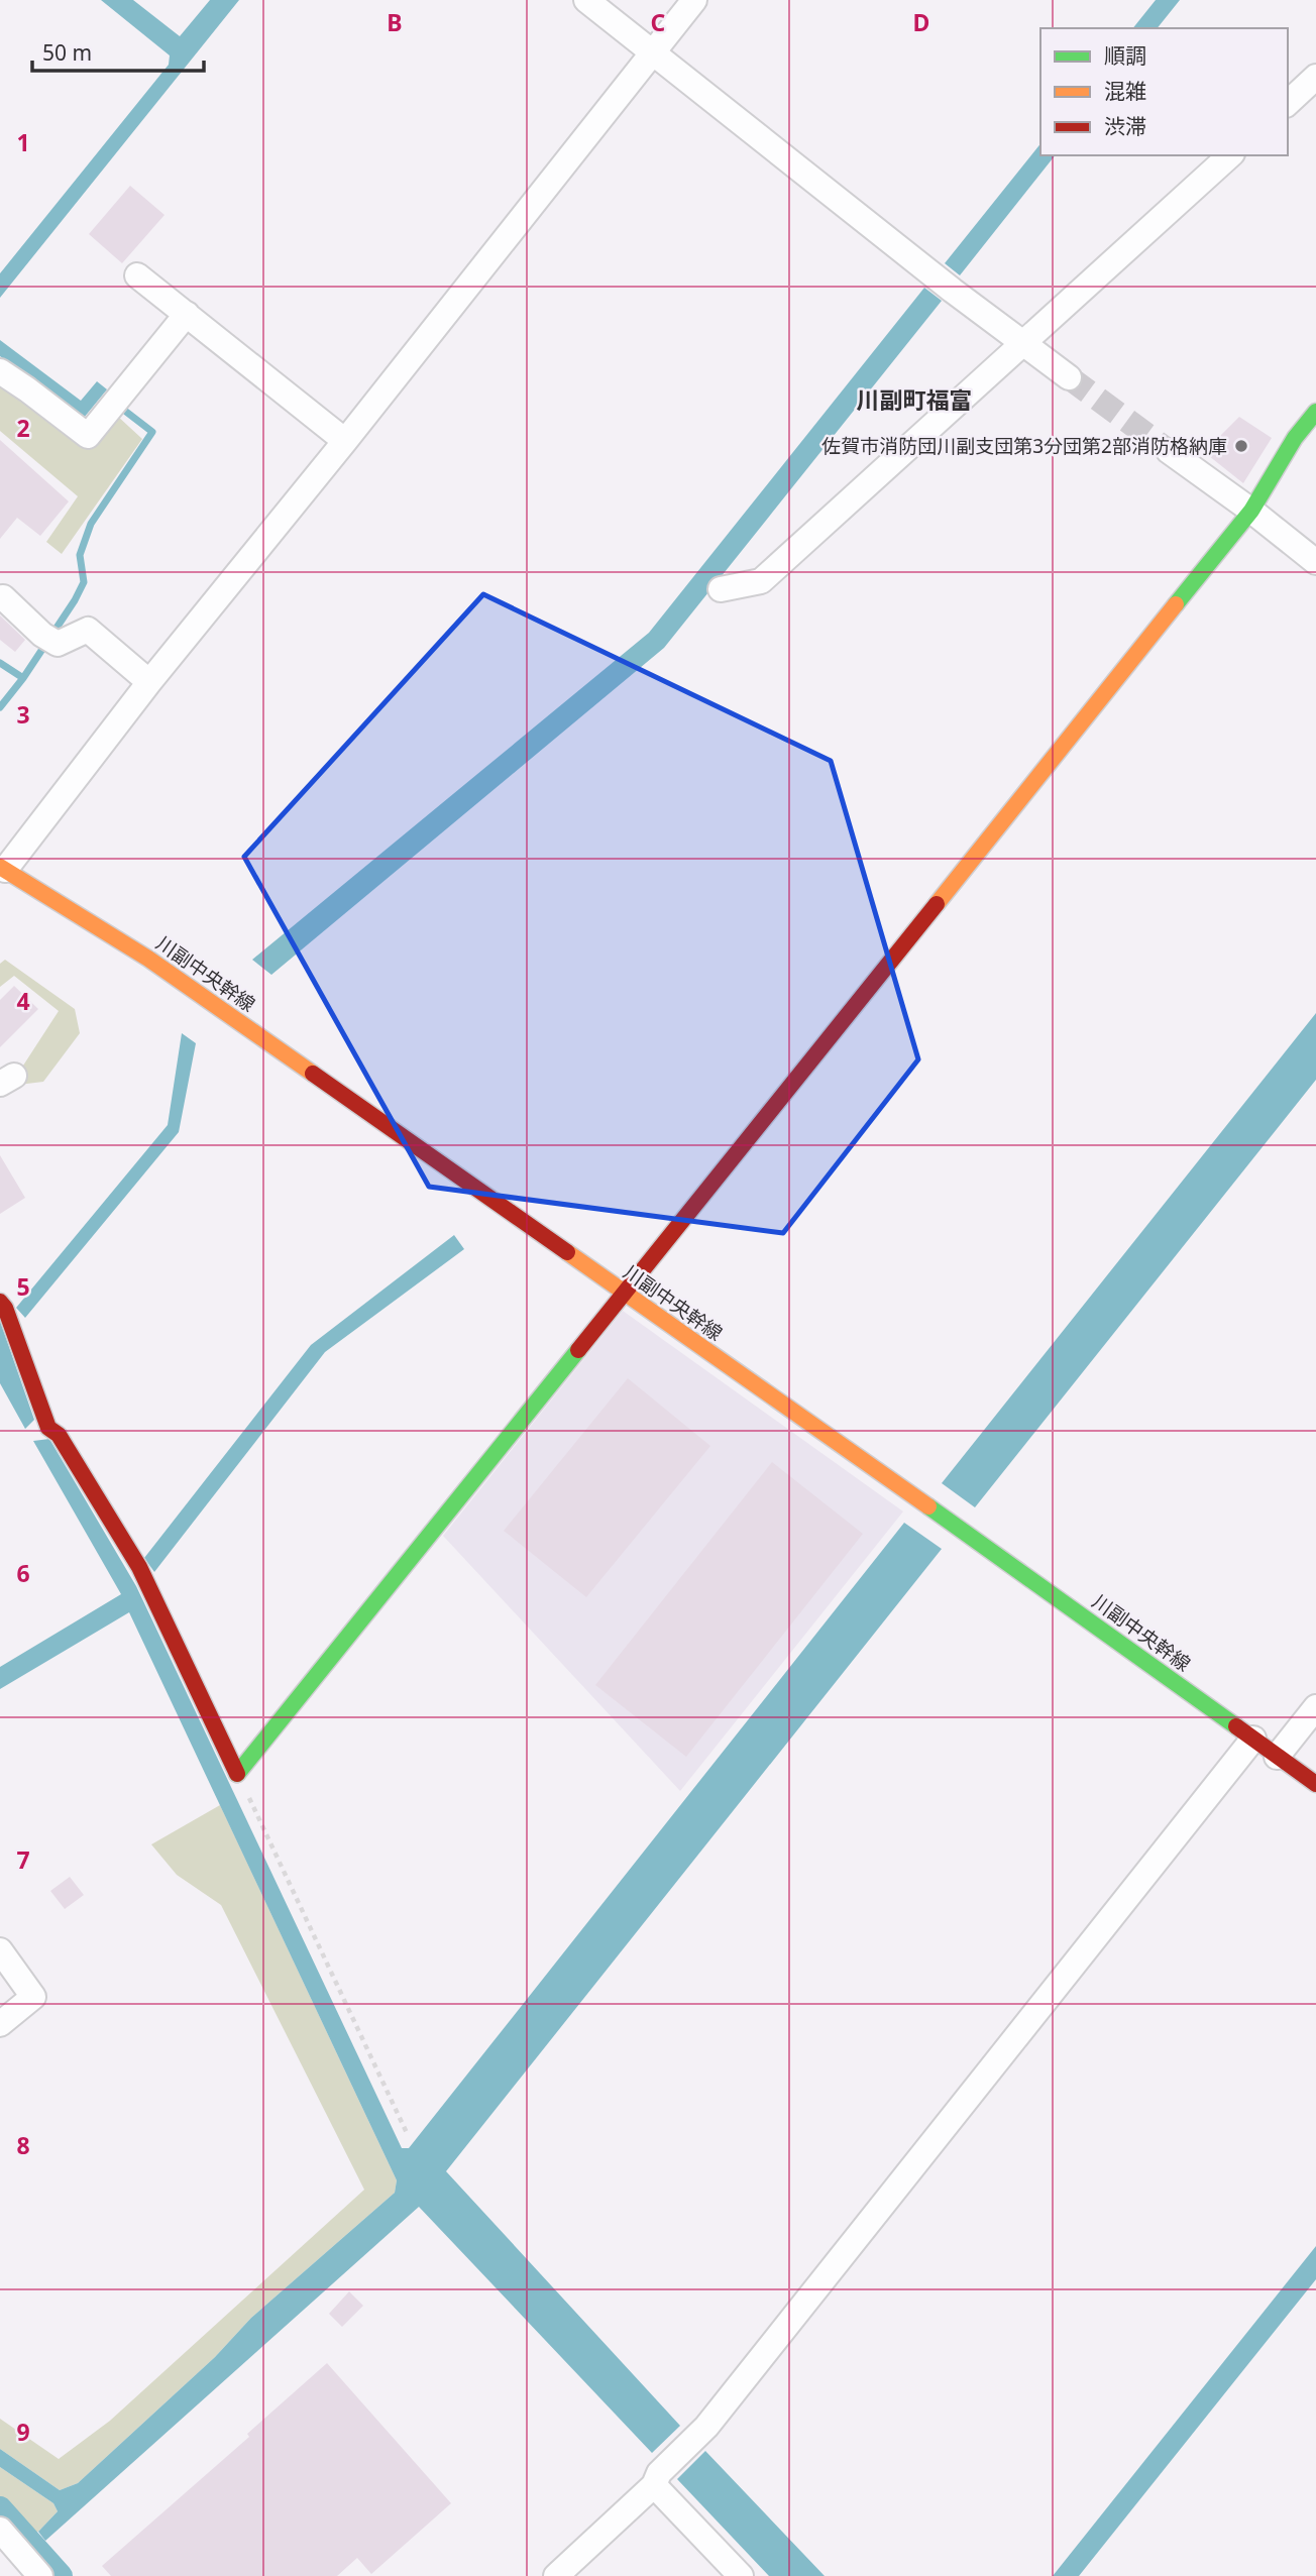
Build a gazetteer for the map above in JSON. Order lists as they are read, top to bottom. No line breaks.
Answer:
{"streets":{"street":["川副中央幹線"]},"districts":["川副町福富"],"places":["佐賀市消防団川副支団第3分団第2部消防格納庫"],"legend":["順調","混雑","渋滞"],"scale_bar":"50 m","grid":{"columns":["B","C","D"],"rows":["1","2","3","4","5","6","7","8","9"]}}
